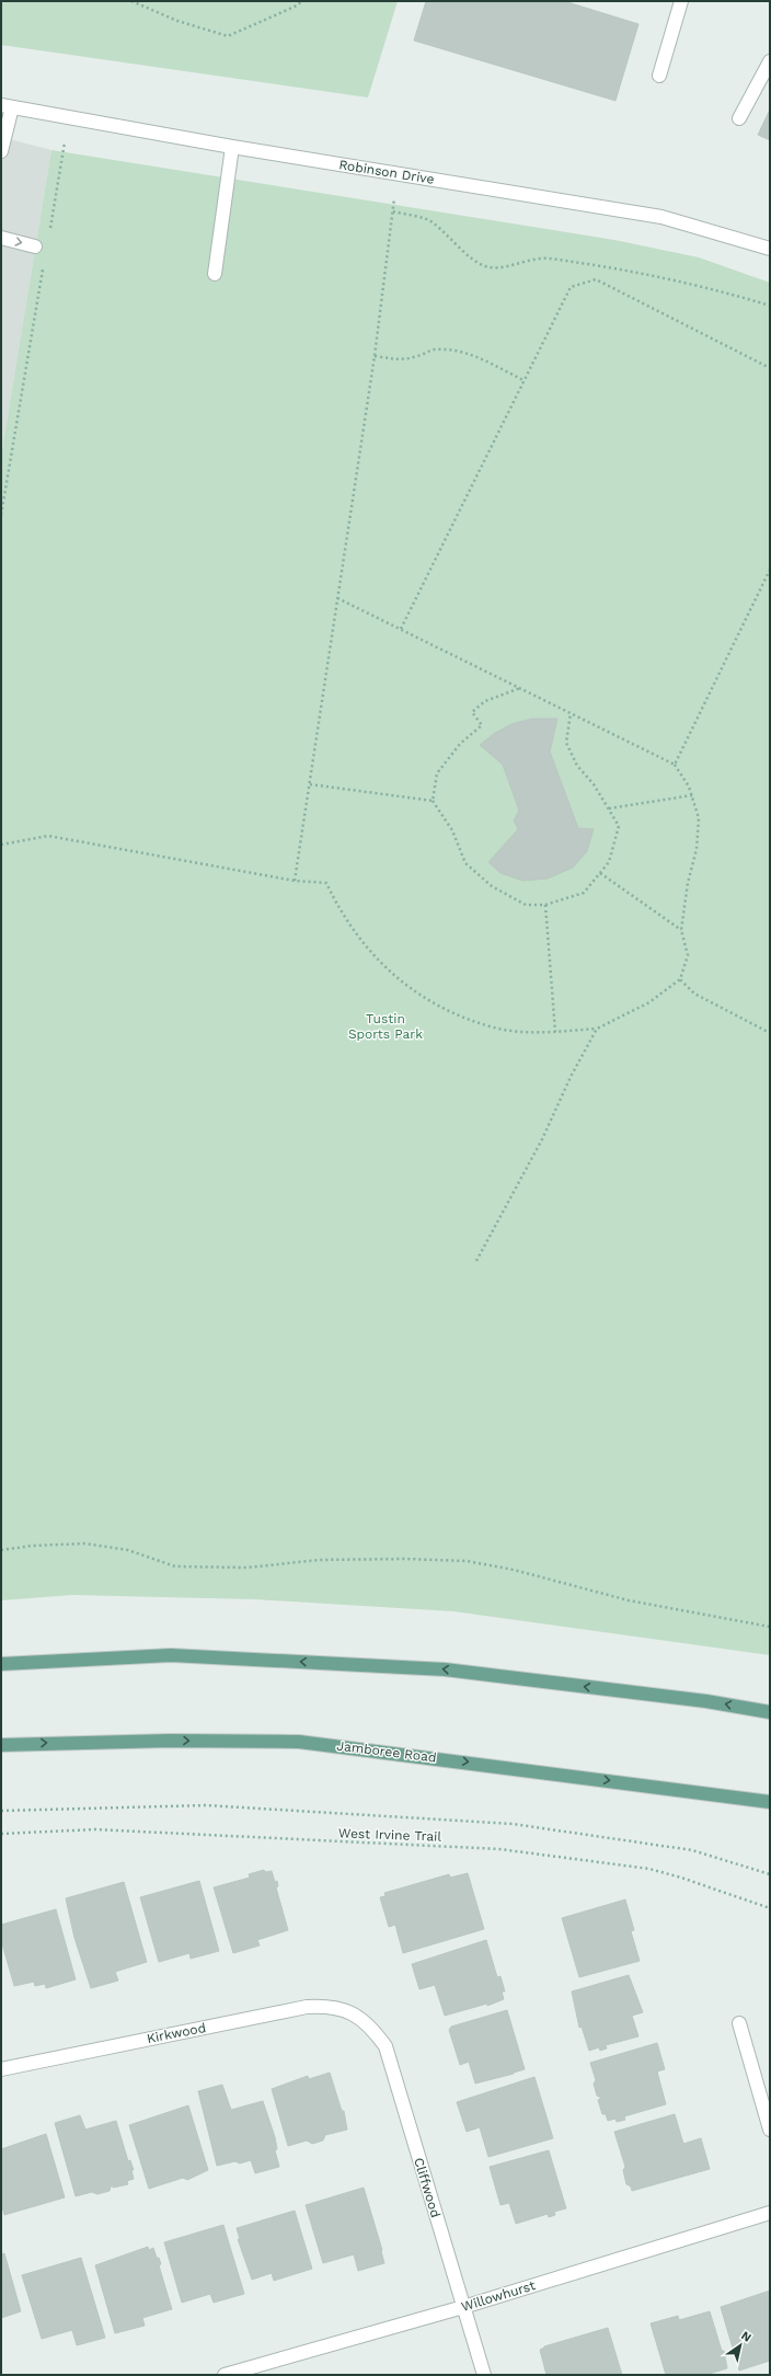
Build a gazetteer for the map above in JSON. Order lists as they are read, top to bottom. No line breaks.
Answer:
{"streets":{"main road":["Jamboree Road"],"street":["Robinson Drive","Kirkwood","Cliffwood","Willowhurst"],"path":["West Irvine Trail"]},"crossings":[["Kirkwood","Cliffwood"],["Cliffwood","Willowhurst"]],"parks":["Tustin Sports Park"],"north":"top right"}
